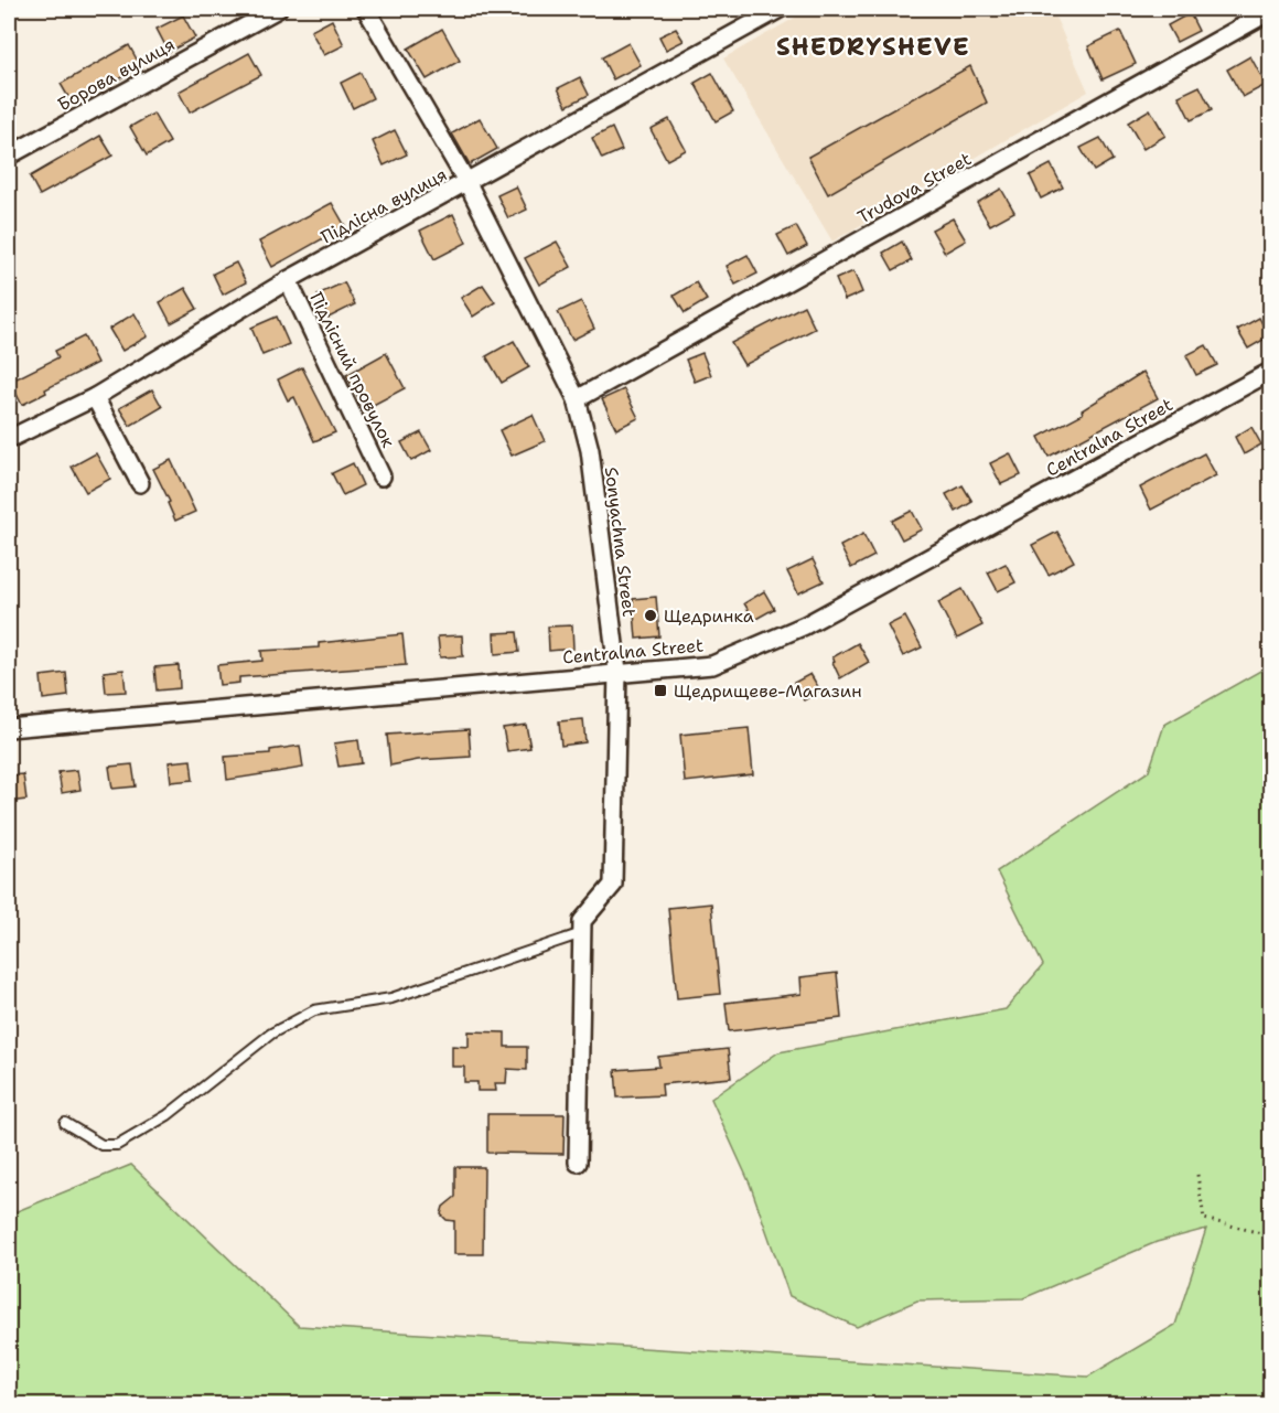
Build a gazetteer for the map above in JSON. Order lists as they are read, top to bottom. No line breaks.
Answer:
{"streets":{"street":["Борова вулиця","Trudova Street","Підлісна вулиця","Підлісний провулок","Centralna Street","Sonyachna Street"]},"crossings":[["Trudova Street","Sonyachna Street"],["Підлісна вулиця","Підлісний провулок"],["Підлісна вулиця","Sonyachna Street"],["Centralna Street","Sonyachna Street"]],"districts":["SHEDRYSHEVE"],"places":{"other":["Щедринка"],"transit":["Щедрищеве-Магазин"]}}
